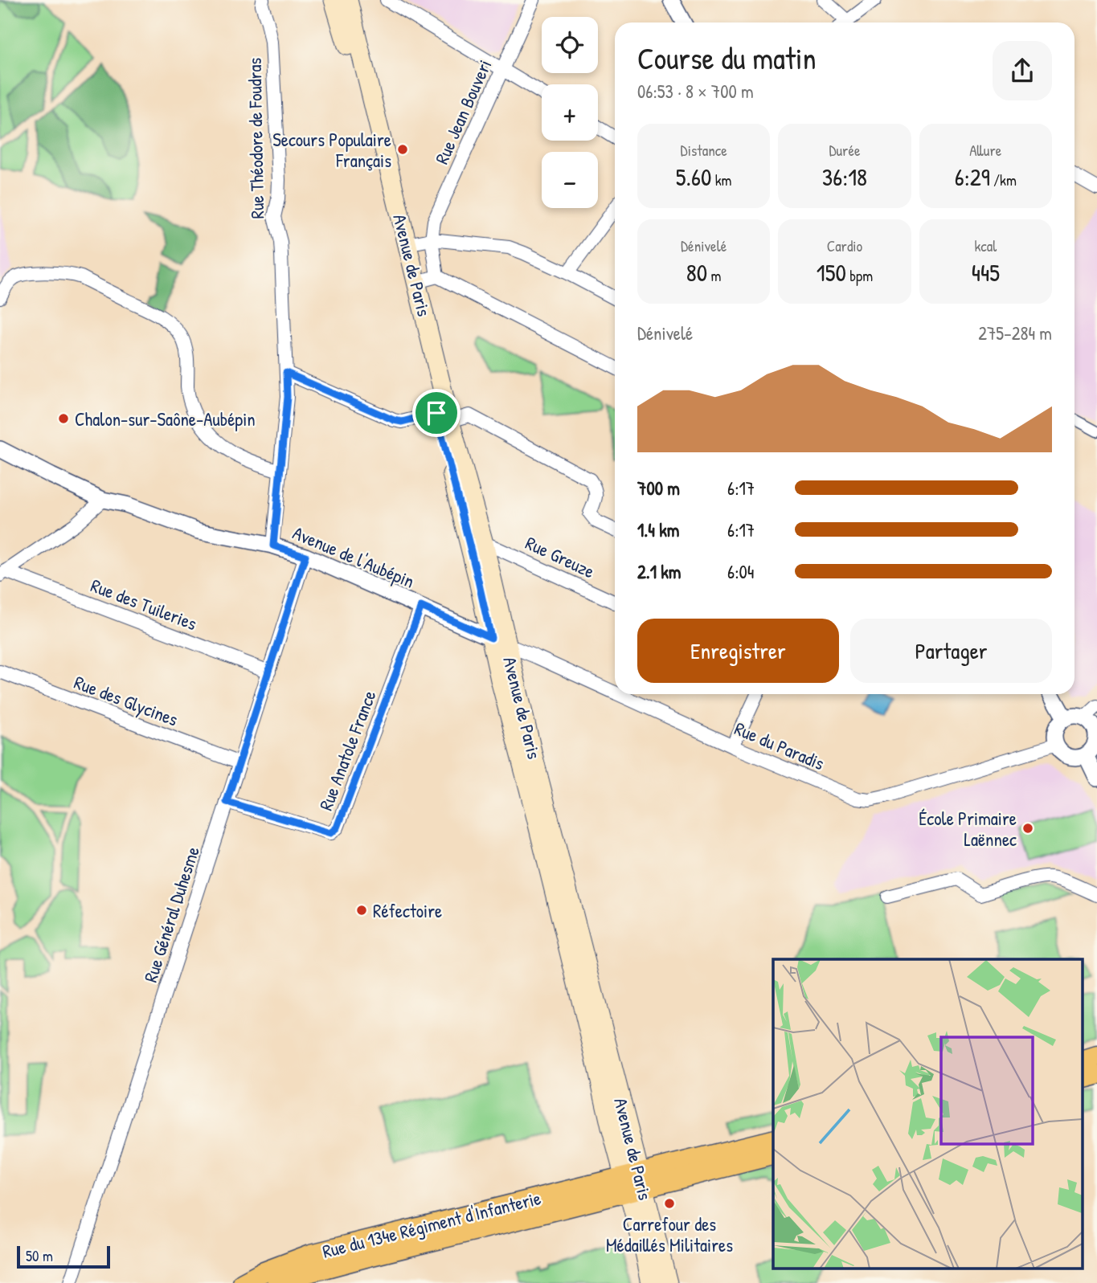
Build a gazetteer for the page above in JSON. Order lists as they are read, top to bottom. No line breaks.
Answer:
{"streets":{"main road":["Avenue de Paris","Rue du 134e Régiment d'Infanterie"],"street":["Rue Jean Bouveri","Rue Théodore de Foudras","Avenue de l'Aubépin","Rue Greuze","Rue des Tuileries","Rue des Glycines","Rue du Paradis","Rue Anatole France","Rue Général Duhesme"]},"crossings":[["Rue Théodore de Foudras","Avenue de l'Aubépin"],["Avenue de Paris","Avenue de l'Aubépin"],["Avenue de Paris","Rue Greuze"],["Avenue de Paris","Rue du Paradis"],["Avenue de Paris","Rue du 134e Régiment d'Infanterie"],["Avenue de l'Aubépin","Rue du Paradis"],["Avenue de l'Aubépin","Rue Anatole France"],["Avenue de l'Aubépin","Rue Général Duhesme"],["Rue des Tuileries","Rue Général Duhesme"],["Rue des Glycines","Rue Général Duhesme"],["Rue Anatole France","Rue Général Duhesme"]],"places":["Secours Populaire Français","Chalon-sur-Saône-Aubépin","École Primaire Laënnec","Réfectoire","Carrefour des Médaillés Militaires"],"scale_bar":"50 m","page":{"map_buttons":["+","−"],"heading":["Course du matin","06:53 · 8 × 700 m"],"stats":[["Distance","5.60 km"],["Durée","36:18"],["Allure","6:29 /km"],["Dénivelé","80 m"],["Cardio","150 bpm"],["kcal","445"]],"chart":["Dénivelé","275–284 m"],"list":[{"name":"700 m","note":"6:17"},{"name":"1.4 km","note":"6:17"},{"name":"2.1 km","note":"6:04"}],"buttons":["Enregistrer","Partager"],"scale":"50 m"}}
